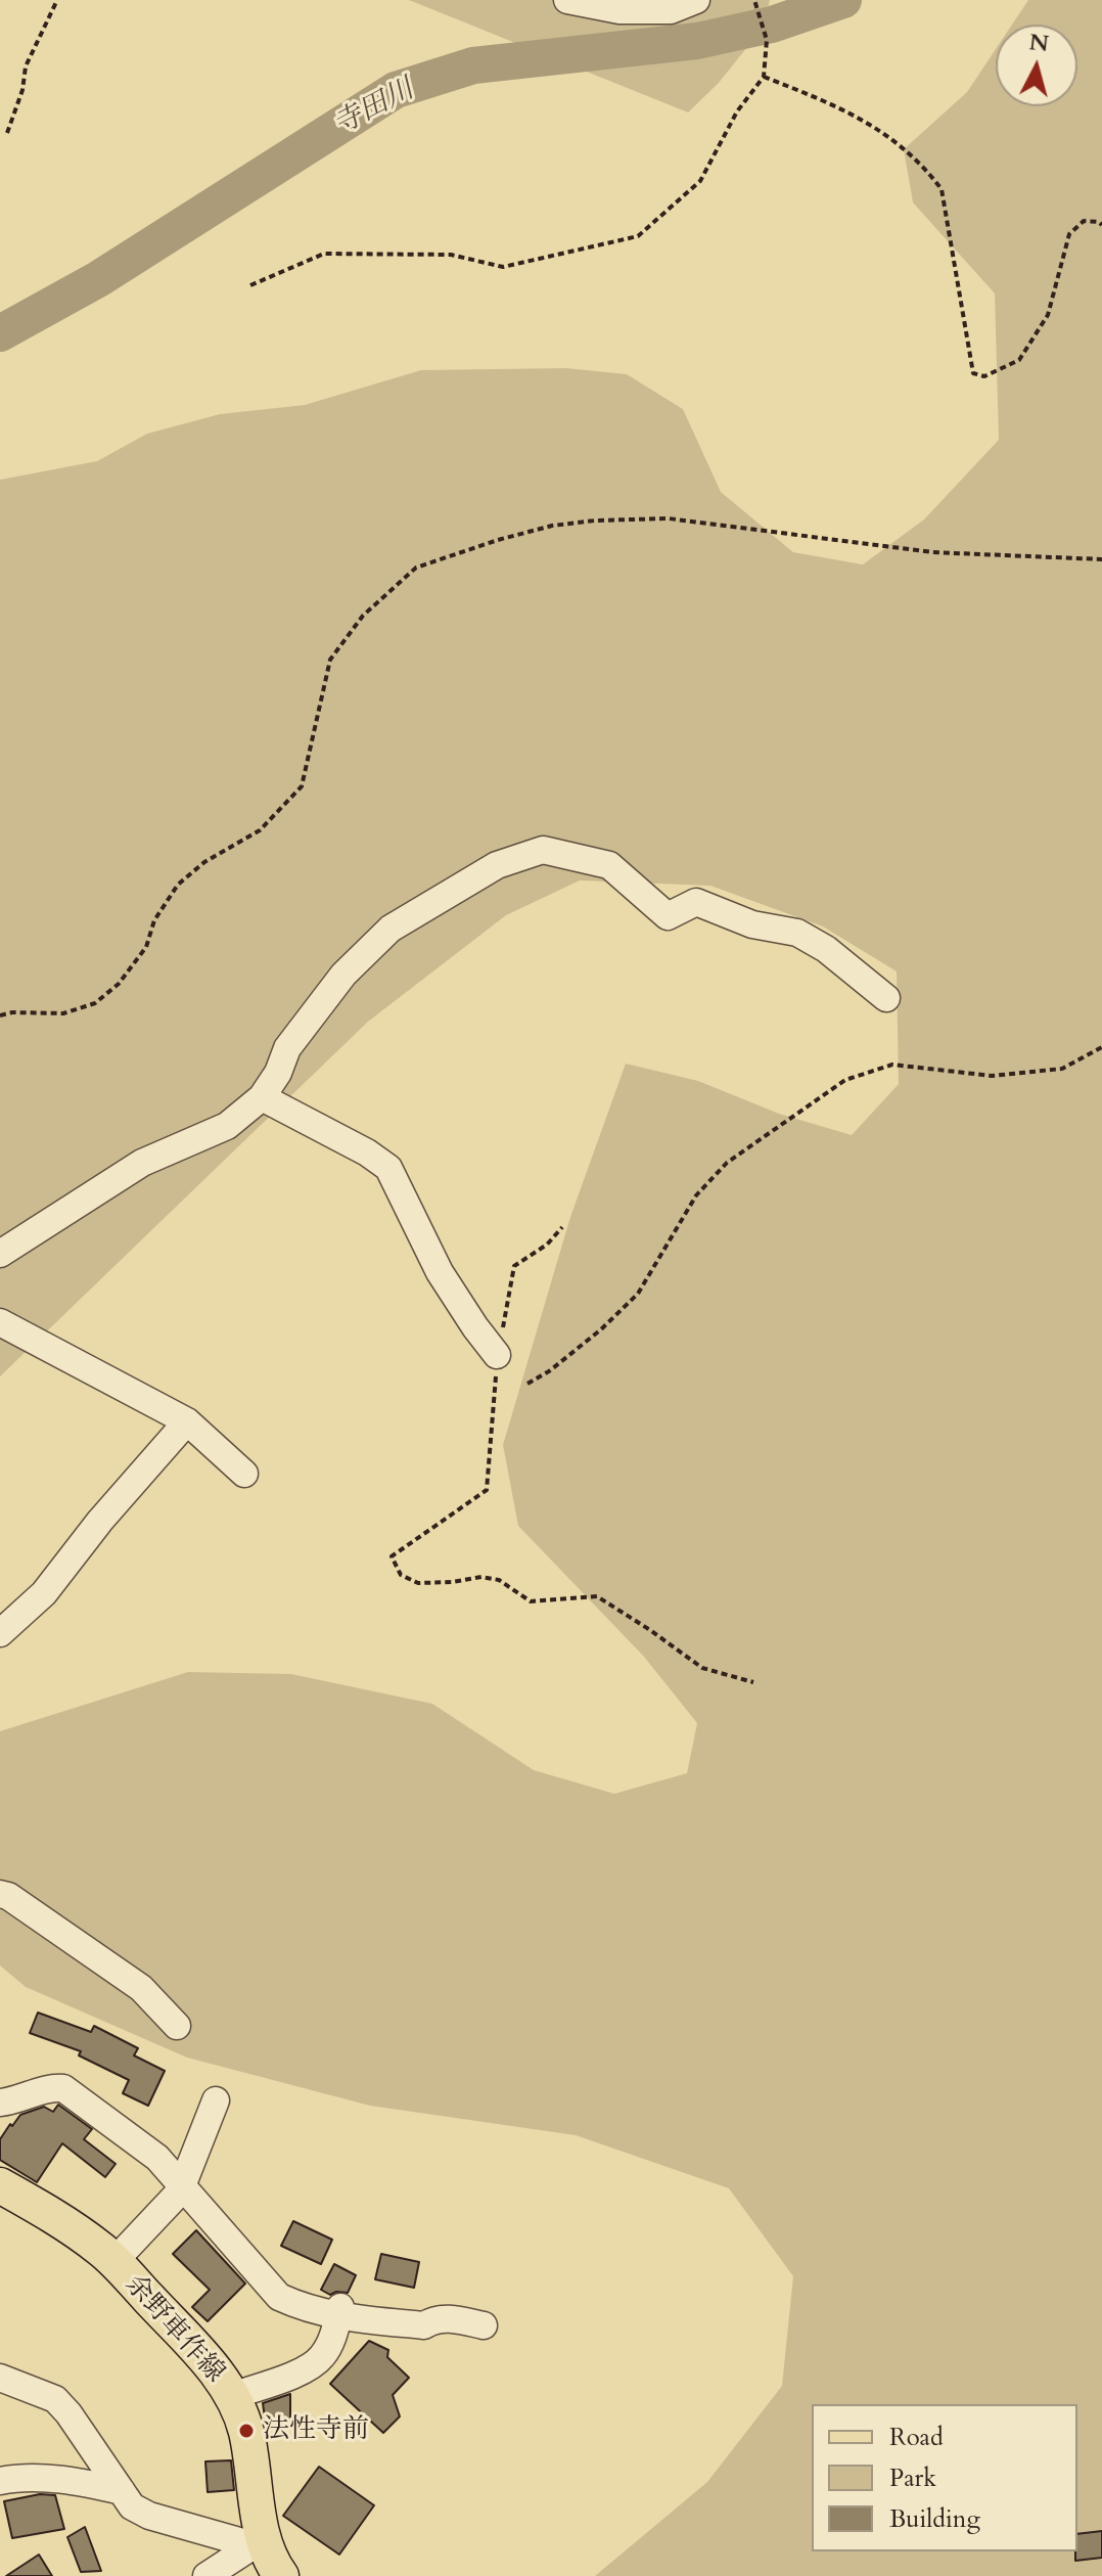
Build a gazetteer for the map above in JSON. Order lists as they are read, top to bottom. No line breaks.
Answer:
{"streets":{"main road":["余野車作線"]},"water":["寺田川"],"places":["法性寺前"],"legend":["Road","Park","Building"],"north":"top"}
